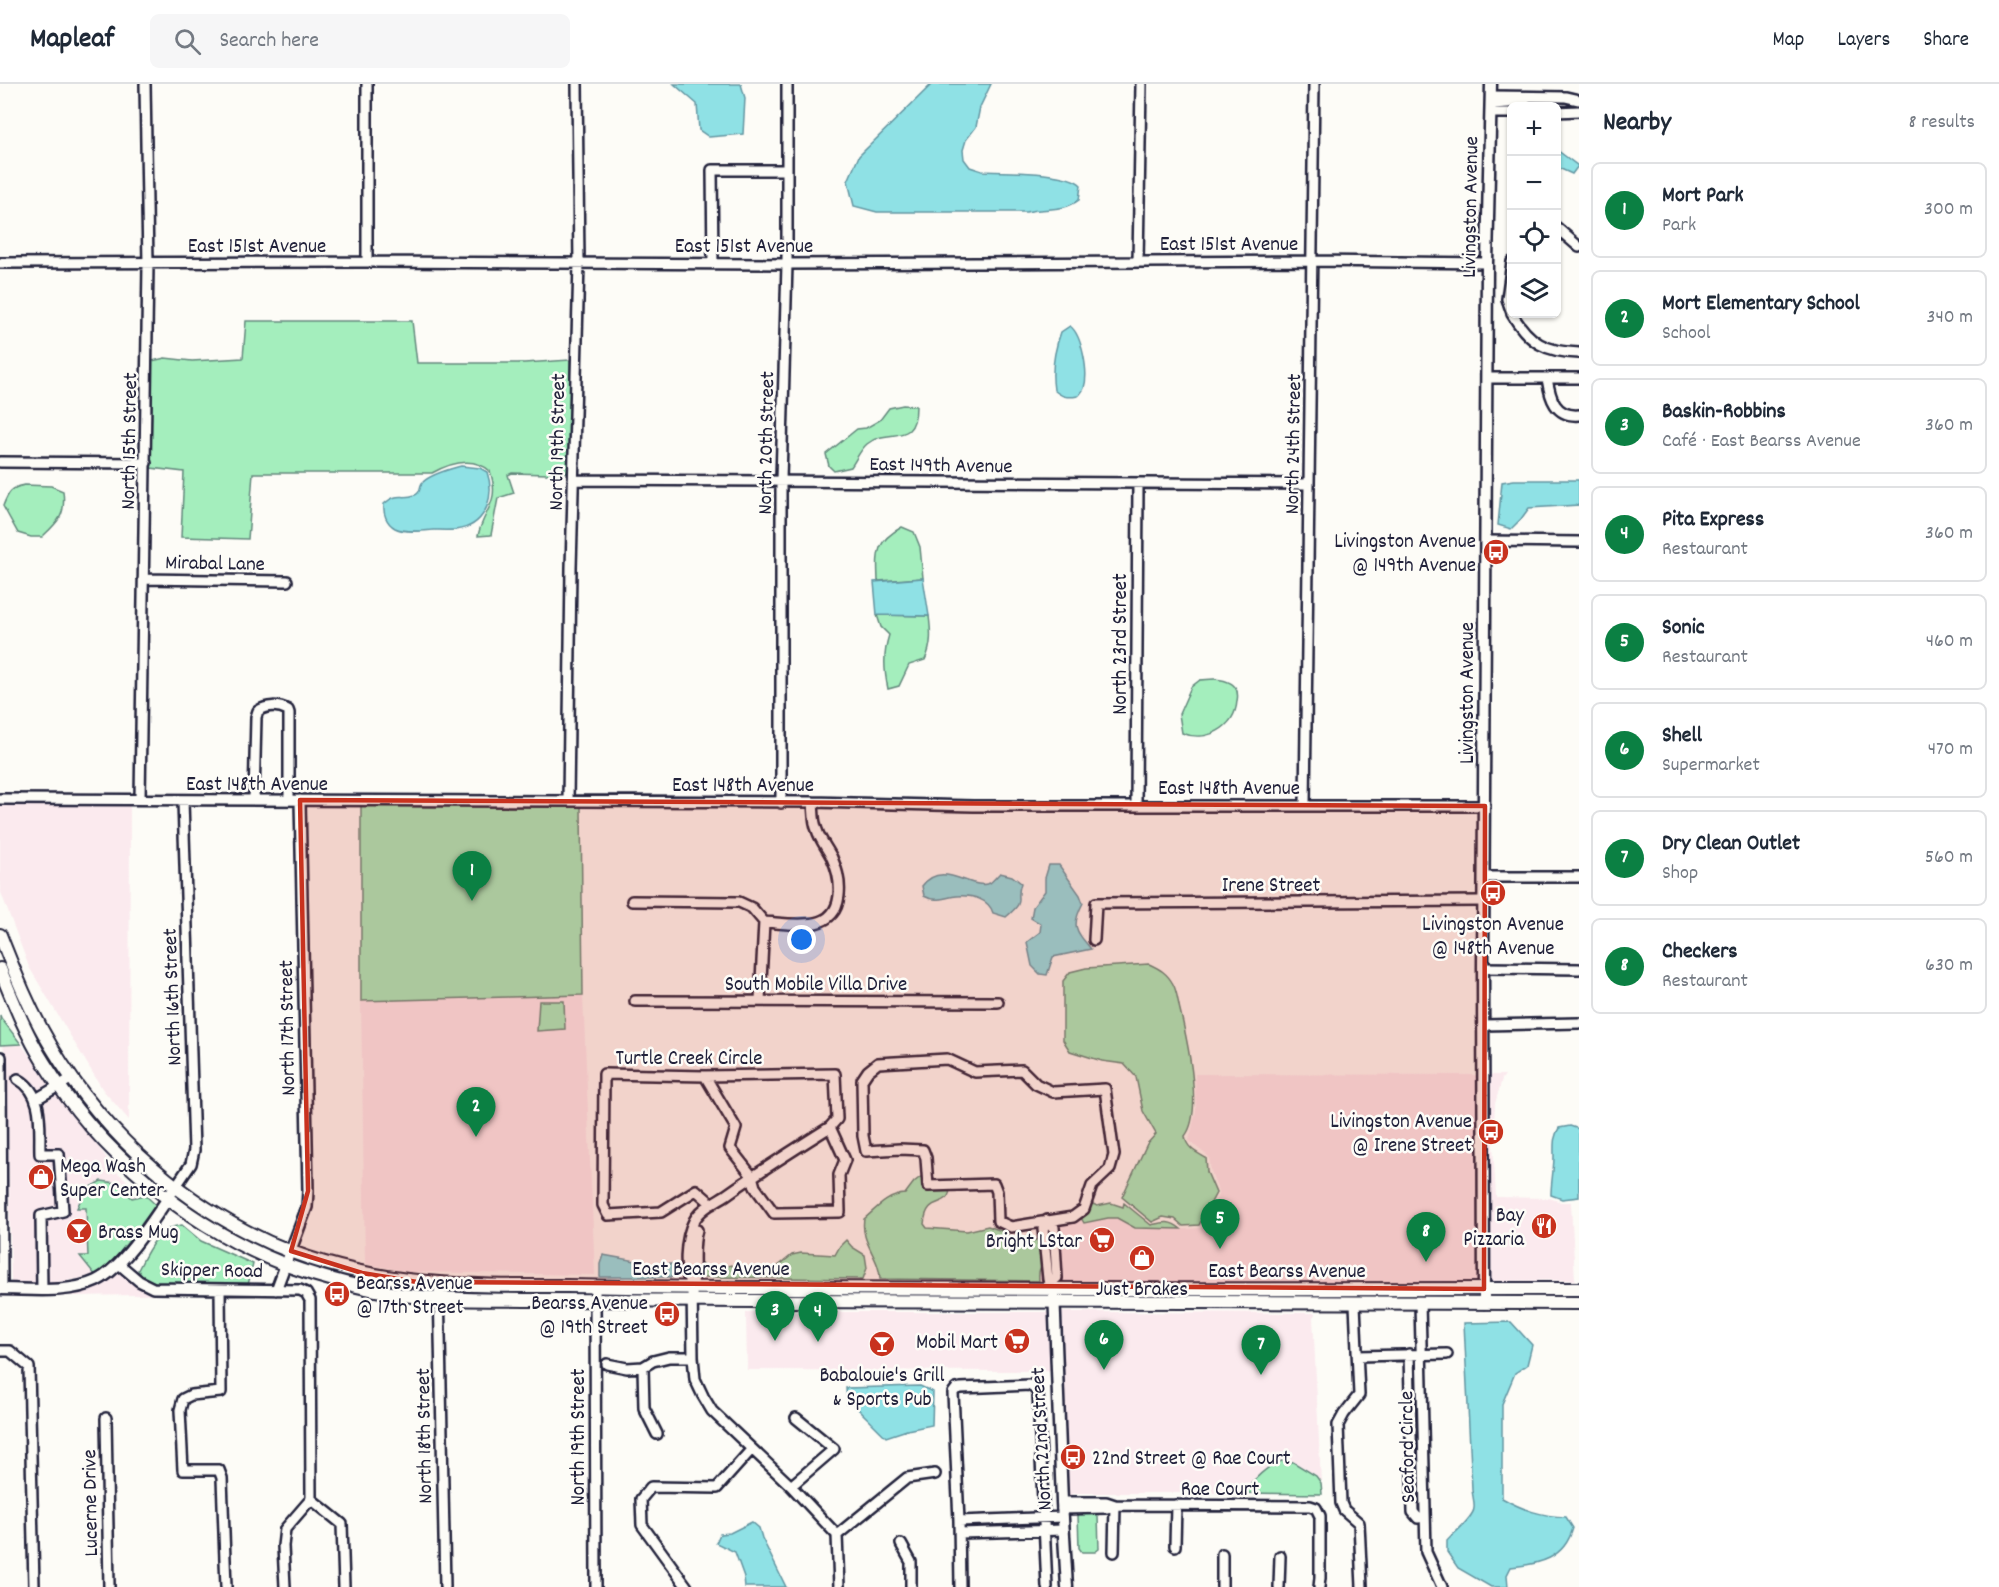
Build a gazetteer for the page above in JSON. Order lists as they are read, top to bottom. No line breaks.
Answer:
{"streets":{"main road":["East Bearss Avenue"],"street":["Livingston Avenue","East 151st Avenue","North 15th Street","North 19th Street","North 20th Street","North 24th Street","East 149th Avenue","Mirabal Lane","North 23rd Street","East 148th Avenue","Irene Street","South Mobile Villa Drive","North 16th Street","North 17th Street","Turtle Creek Circle","Skipper Road","North 18th Street","North 22nd Street","Seaford Circle","Rae Court","Lucerne Drive"]},"crossings":[["Livingston Avenue","East 151st Avenue"],["Livingston Avenue","East 148th Avenue"],["Livingston Avenue","Irene Street"],["Livingston Avenue","East Bearss Avenue"],["East 151st Avenue","North 15th Street"],["East 151st Avenue","North 19th Street"],["East 151st Avenue","North 20th Street"],["East 151st Avenue","North 24th Street"],["North 15th Street","Mirabal Lane"],["North 15th Street","East 148th Avenue"],["North 19th Street","East 149th Avenue"],["North 19th Street","East 148th Avenue"],["North 19th Street","East Bearss Avenue"],["North 20th Street","East 149th Avenue"],["North 20th Street","East 148th Avenue"],["North 24th Street","East 149th Avenue"],["North 24th Street","East 148th Avenue"],["East 149th Avenue","North 23rd Street"],["North 23rd Street","East 148th Avenue"],["East 148th Avenue","North 16th Street"],["East 148th Avenue","North 17th Street"],["North 16th Street","East Bearss Avenue"],["North 16th Street","Skipper Road"],["North 17th Street","East Bearss Avenue"],["North 17th Street","Skipper Road"],["East Bearss Avenue","Skipper Road"],["East Bearss Avenue","North 18th Street"],["East Bearss Avenue","North 22nd Street"],["East Bearss Avenue","Seaford Circle"],["North 22nd Street","Rae Court"]],"places":{"bus stop":["Livingston Avenue @ 149th Avenue","Livingston Avenue @ 148th Avenue","Livingston Avenue @ Irene Street","Bearss Avenue @ 17th Street","Bearss Avenue @ 19th Street","22nd Street @ Rae Court"],"shop":["Mega Wash Super Center","Just Brakes"],"restaurant":["Bay Pizzaria"],"bar":["Brass Mug","Babalouie's Grill & Sports Pub"],"supermarket":["Bright LStar","Mobil Mart"]},"page":{"header":"Mapleaf","search":"Search here","nav":["Map","Layers","Share"],"heading":["Nearby","8 results"],"map_buttons":["+","−"],"list":[{"mark":"1","name":"Mort Park","note":"Park","value":"300 m"},{"mark":"2","name":"Mort Elementary School","note":"School","value":"340 m"},{"mark":"3","name":"Baskin-Robbins","note":"Café · East Bearss Avenue","value":"360 m"},{"mark":"4","name":"Pita Express","note":"Restaurant","value":"360 m"},{"mark":"5","name":"Sonic","note":"Restaurant","value":"460 m"},{"mark":"6","name":"Shell","note":"Supermarket","value":"470 m"},{"mark":"7","name":"Dry Clean Outlet","note":"Shop","value":"560 m"},{"mark":"8","name":"Checkers","note":"Restaurant","value":"630 m"}],"pins":["1","2","5","8","3","4","6","7"]}}
